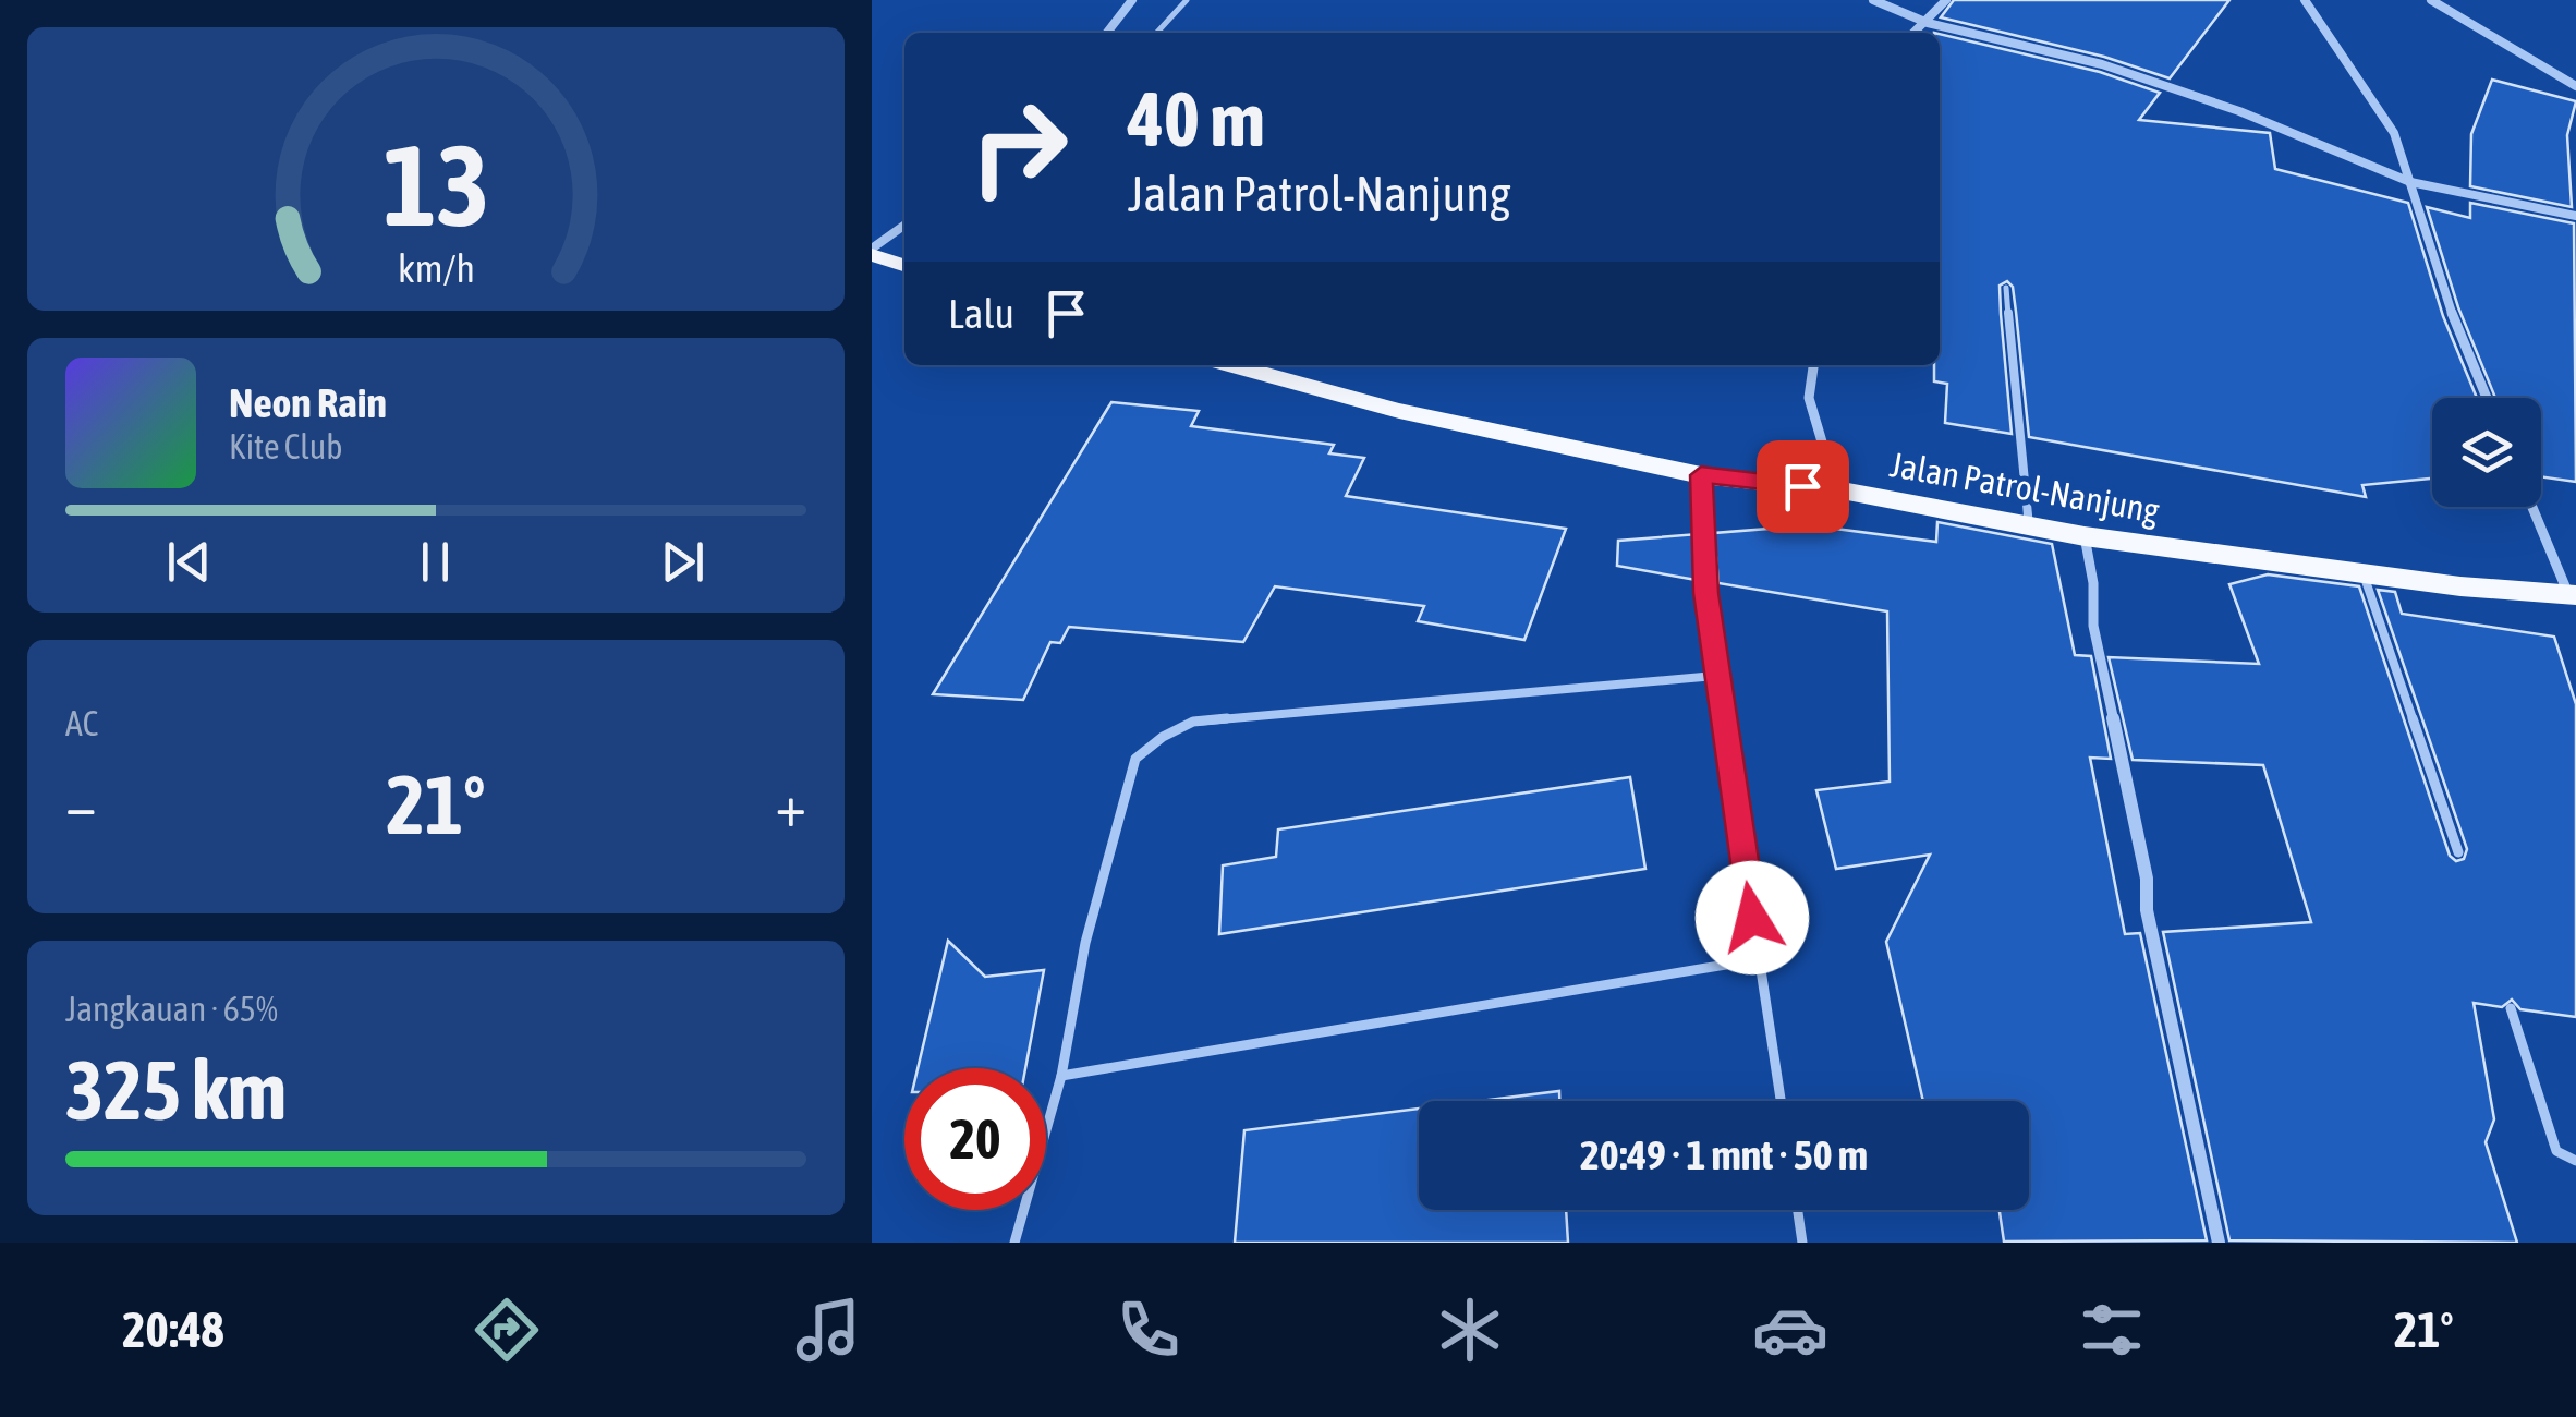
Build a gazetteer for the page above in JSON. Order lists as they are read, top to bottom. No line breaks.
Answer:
{"streets":{"main road":["Jalan Patrol-Nanjung"]},"page":{"turn":["40 m","Jalan Patrol-Nanjung"],"then":"Lalu","song":["Neon Rain","Kite Club"],"tile":["AC",["Jangkauan · 65%","325 km"]],"heat":["−","21°","+"],"limit":"20","trip":"20:49 · 1 mnt · 50 m","tabs":["20:48","21°"],"gauge":["13","km/h"]}}
